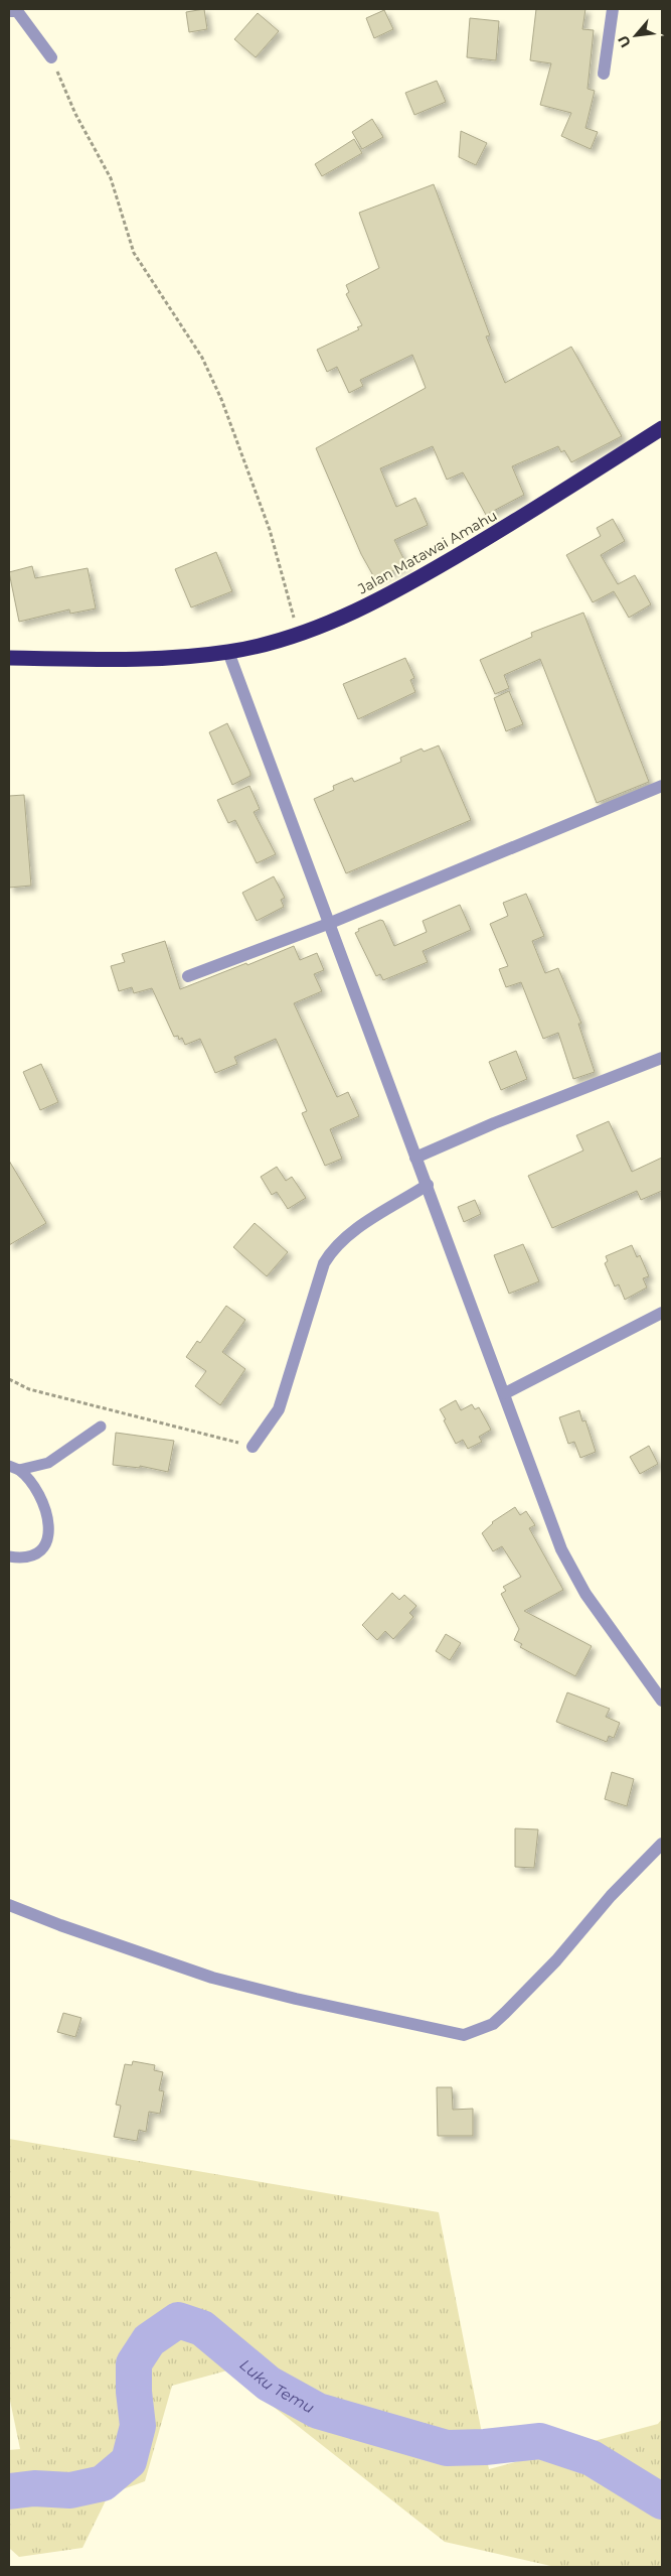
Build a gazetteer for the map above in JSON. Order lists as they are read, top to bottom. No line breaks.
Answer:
{"streets":{"highway":["Jalan Matawai Amahu"]},"water":["Luku Temu"],"north":"bottom left"}
